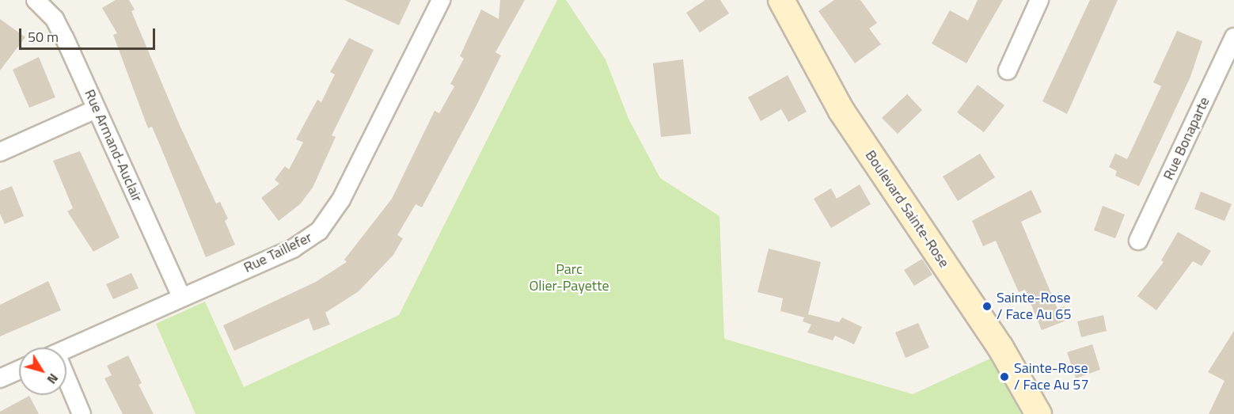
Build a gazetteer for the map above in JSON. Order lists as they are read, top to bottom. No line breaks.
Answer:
{"streets":{"street":["Rue Bonaparte","Rue Armand-Auclair","Boulevard Sainte-Rose","Rue Taillefer"]},"crossings":[["Rue Armand-Auclair","Rue Taillefer"]],"parks":["Parc Olier-Payette"],"places":["Sainte-Rose / Face Au 65","Sainte-Rose / Face Au 57"],"scale_bar":"50 m","north":"bottom right"}
